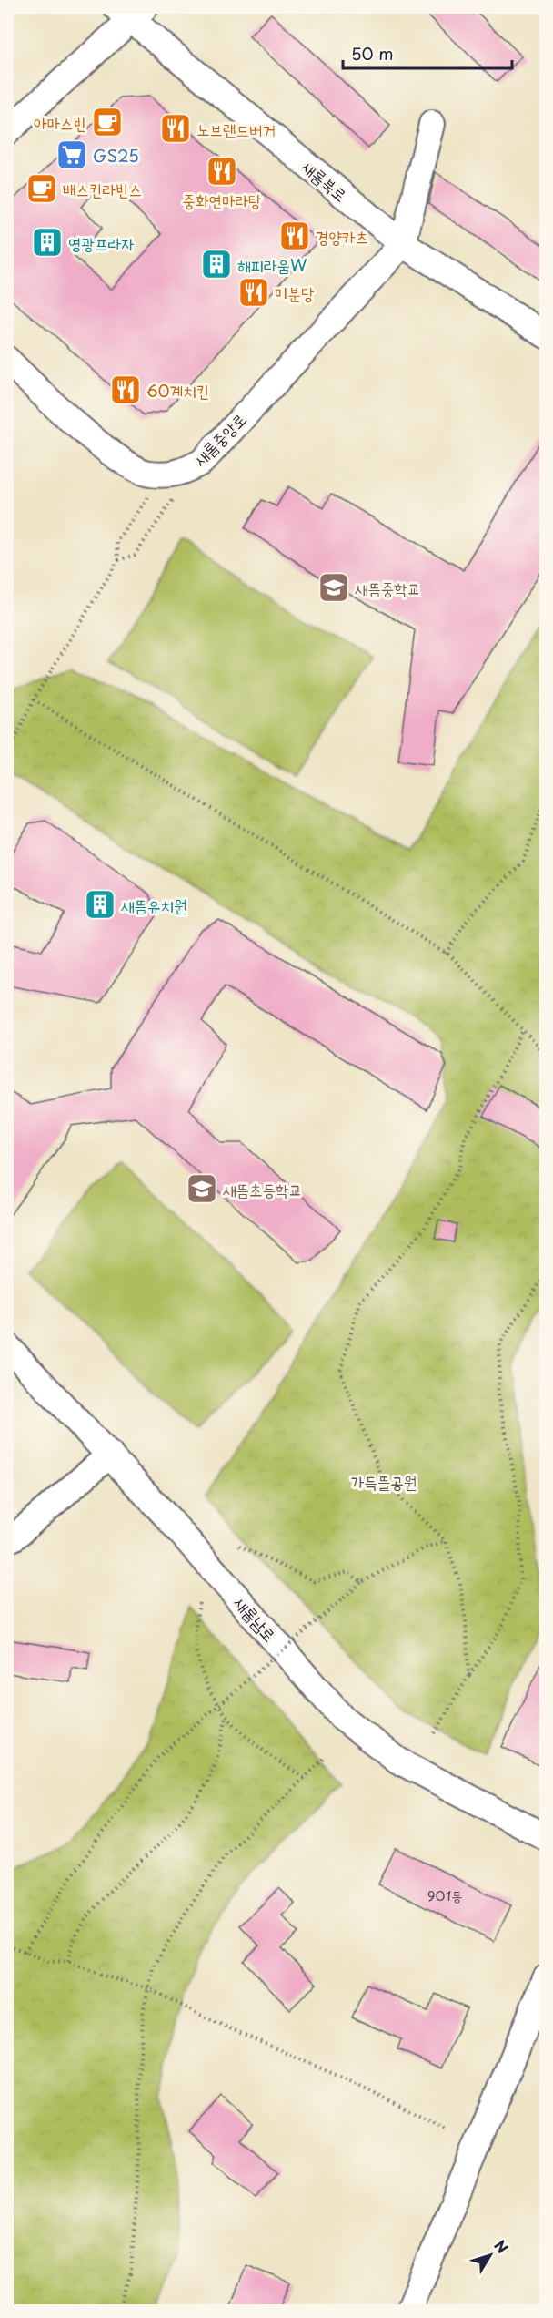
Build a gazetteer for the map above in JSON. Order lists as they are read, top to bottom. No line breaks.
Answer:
{"streets":{"street":["새롬북로","새롬중앙로","새롬남로"]},"crossings":[["새롬북로","새롬중앙로"]],"parks":["가득뜰공원"],"places":{"cafe":["아마스빈","배스킨라빈스"],"restaurant":["노브랜드버거","중화연마라탕","경양카츠","미분당","60계치킨"],"supermarket":["GS25"],"building":["영광프라자","해피라움W","새뜸유치원"],"school or university":["새뜸중학교","새뜸초등학교"]},"house_numbers":["901동"],"scale_bar":"50 m","north":"top right"}
